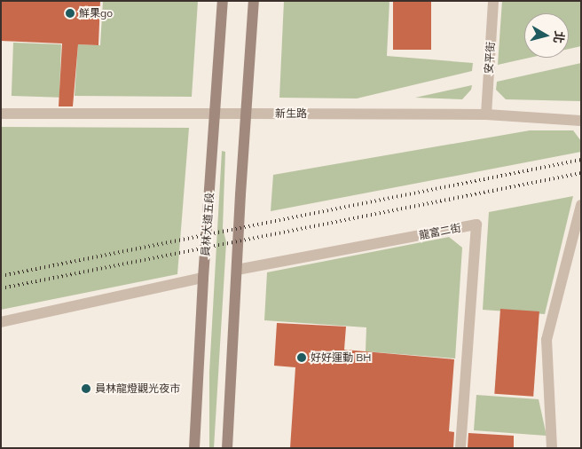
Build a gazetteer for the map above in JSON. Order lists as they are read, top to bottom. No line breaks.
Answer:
{"streets":{"main road":["員林大道五段"],"street":["安平街","新生路","龍富二街"]},"crossings":[["安平街","新生路"],["新生路","員林大道五段"]],"places":["鮮果go","好好運動 BH","員林龍燈觀光夜市"],"north":"right"}
